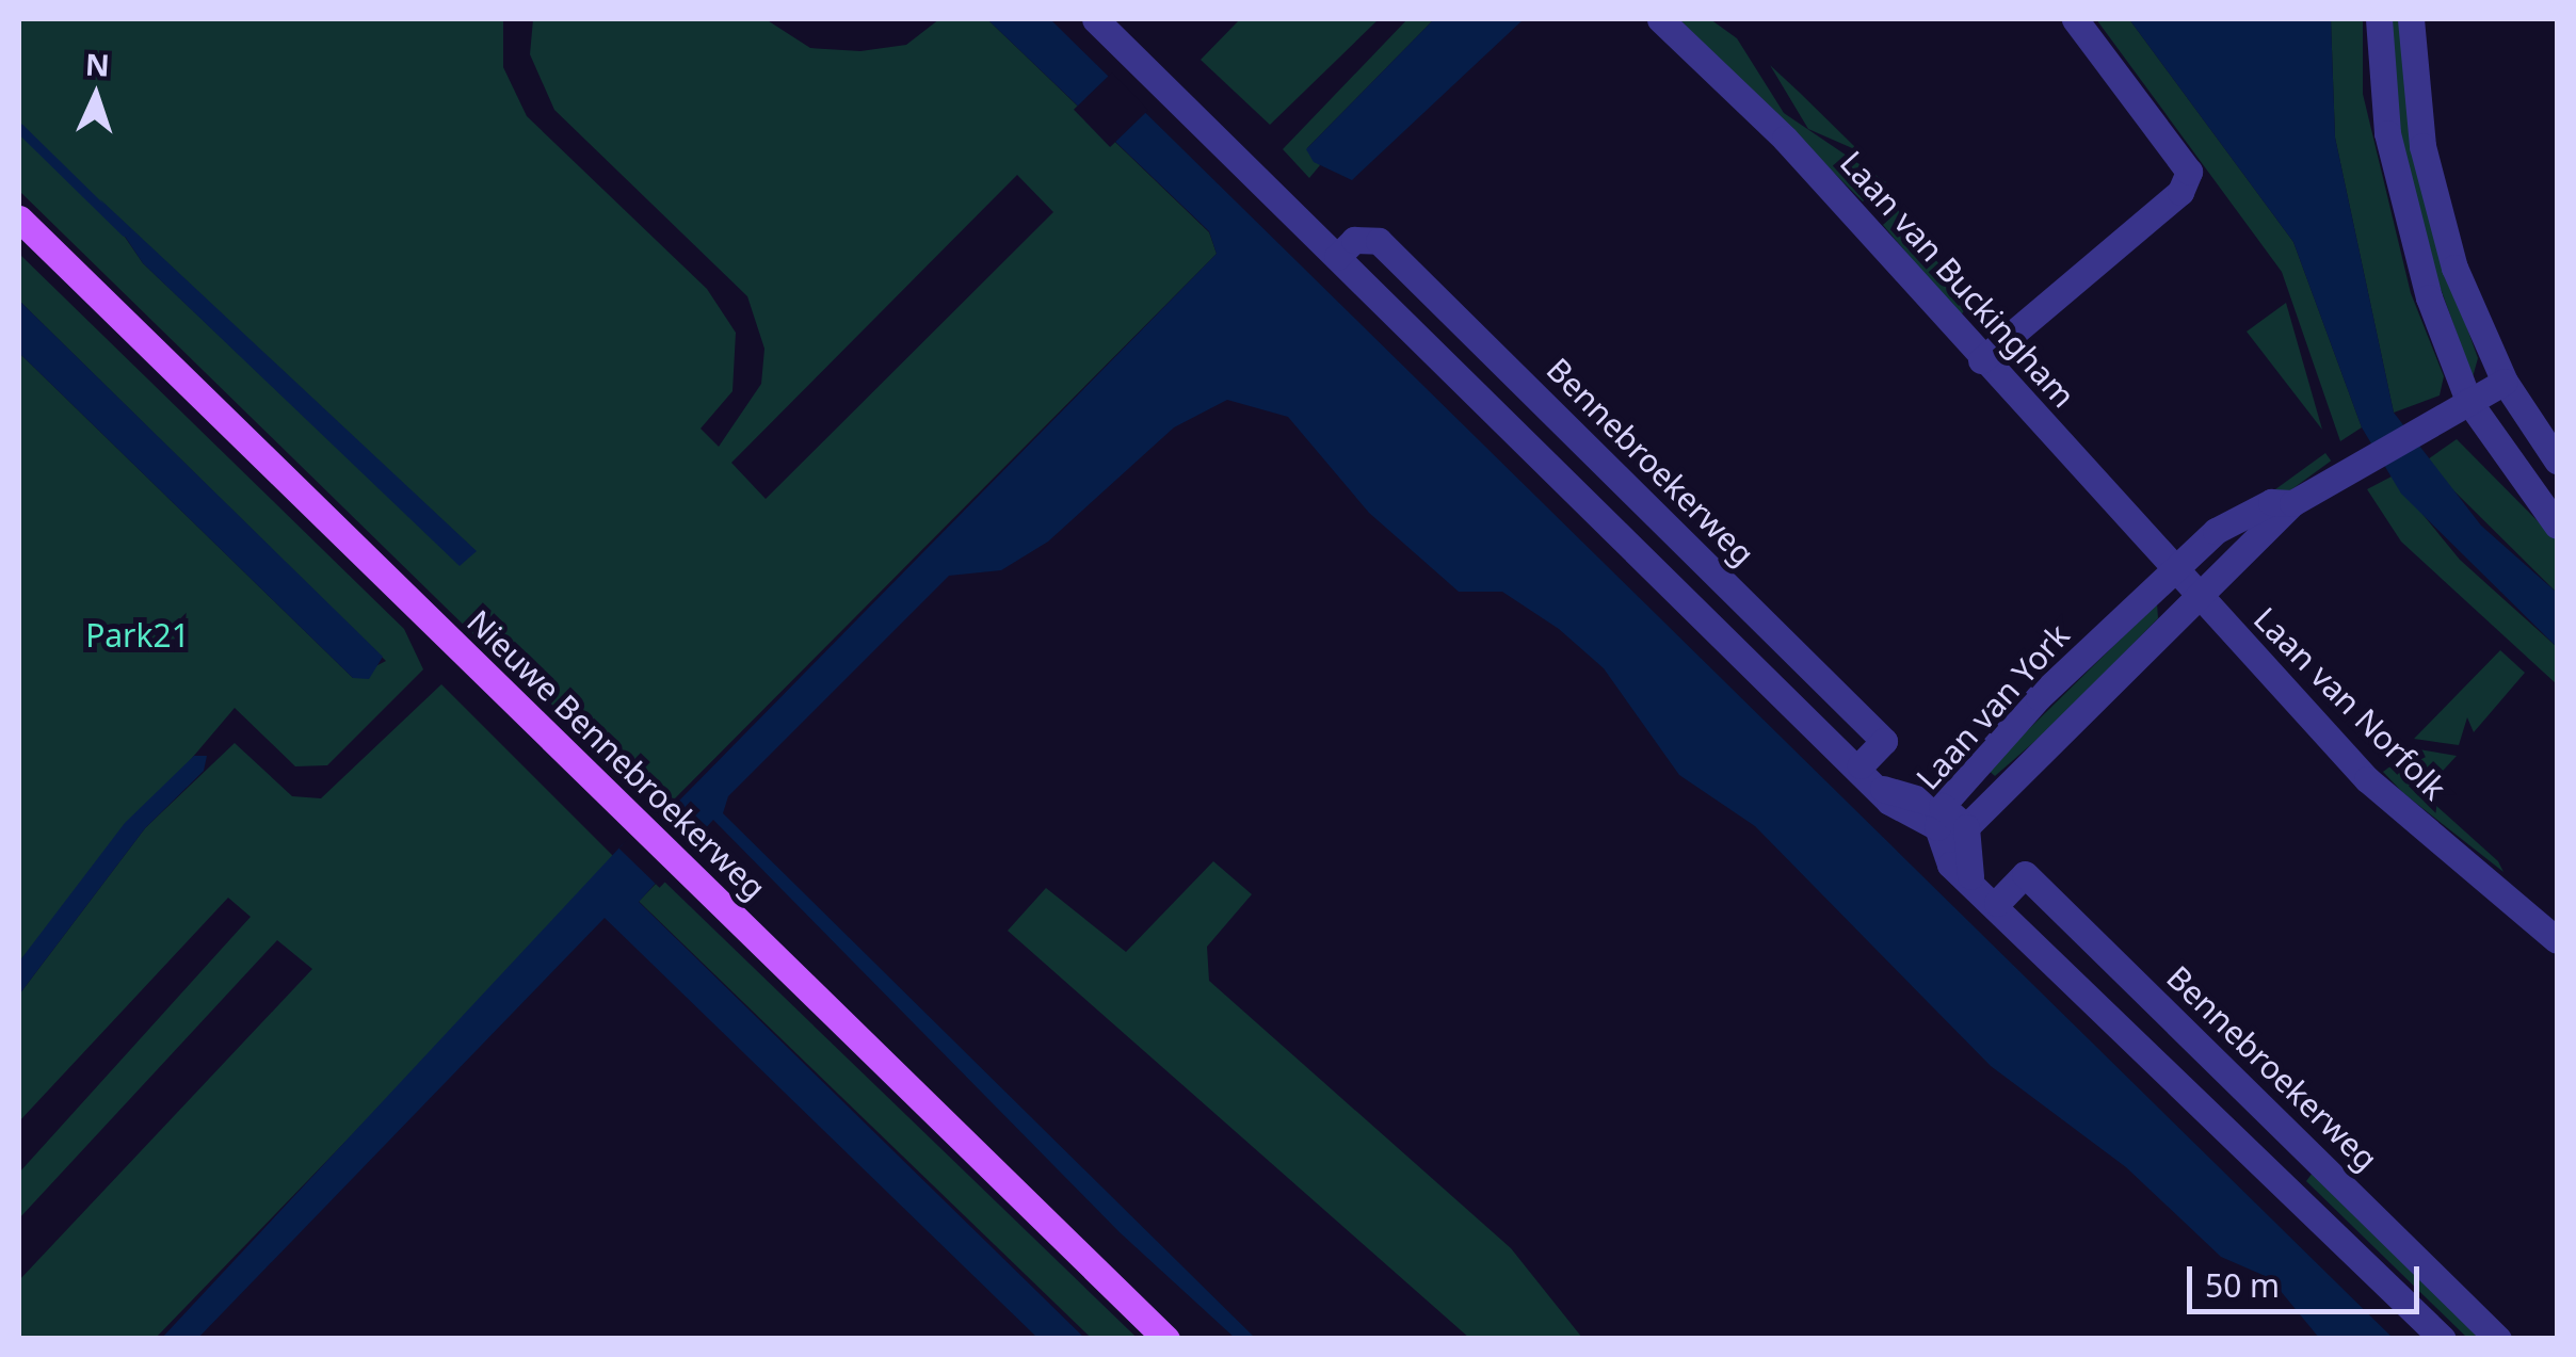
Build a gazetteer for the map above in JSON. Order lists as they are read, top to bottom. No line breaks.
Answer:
{"streets":{"main road":["Nieuwe Bennebroekerweg"],"street":["Laan van Buckingham","Bennebroekerweg","Laan van Norfolk","Laan van York"]},"crossings":[["Laan van Buckingham","Laan van Norfolk"],["Laan van Buckingham","Laan van York"],["Laan van Norfolk","Laan van York"]],"parks":["Park21"],"scale_bar":"50 m","north":"top"}
